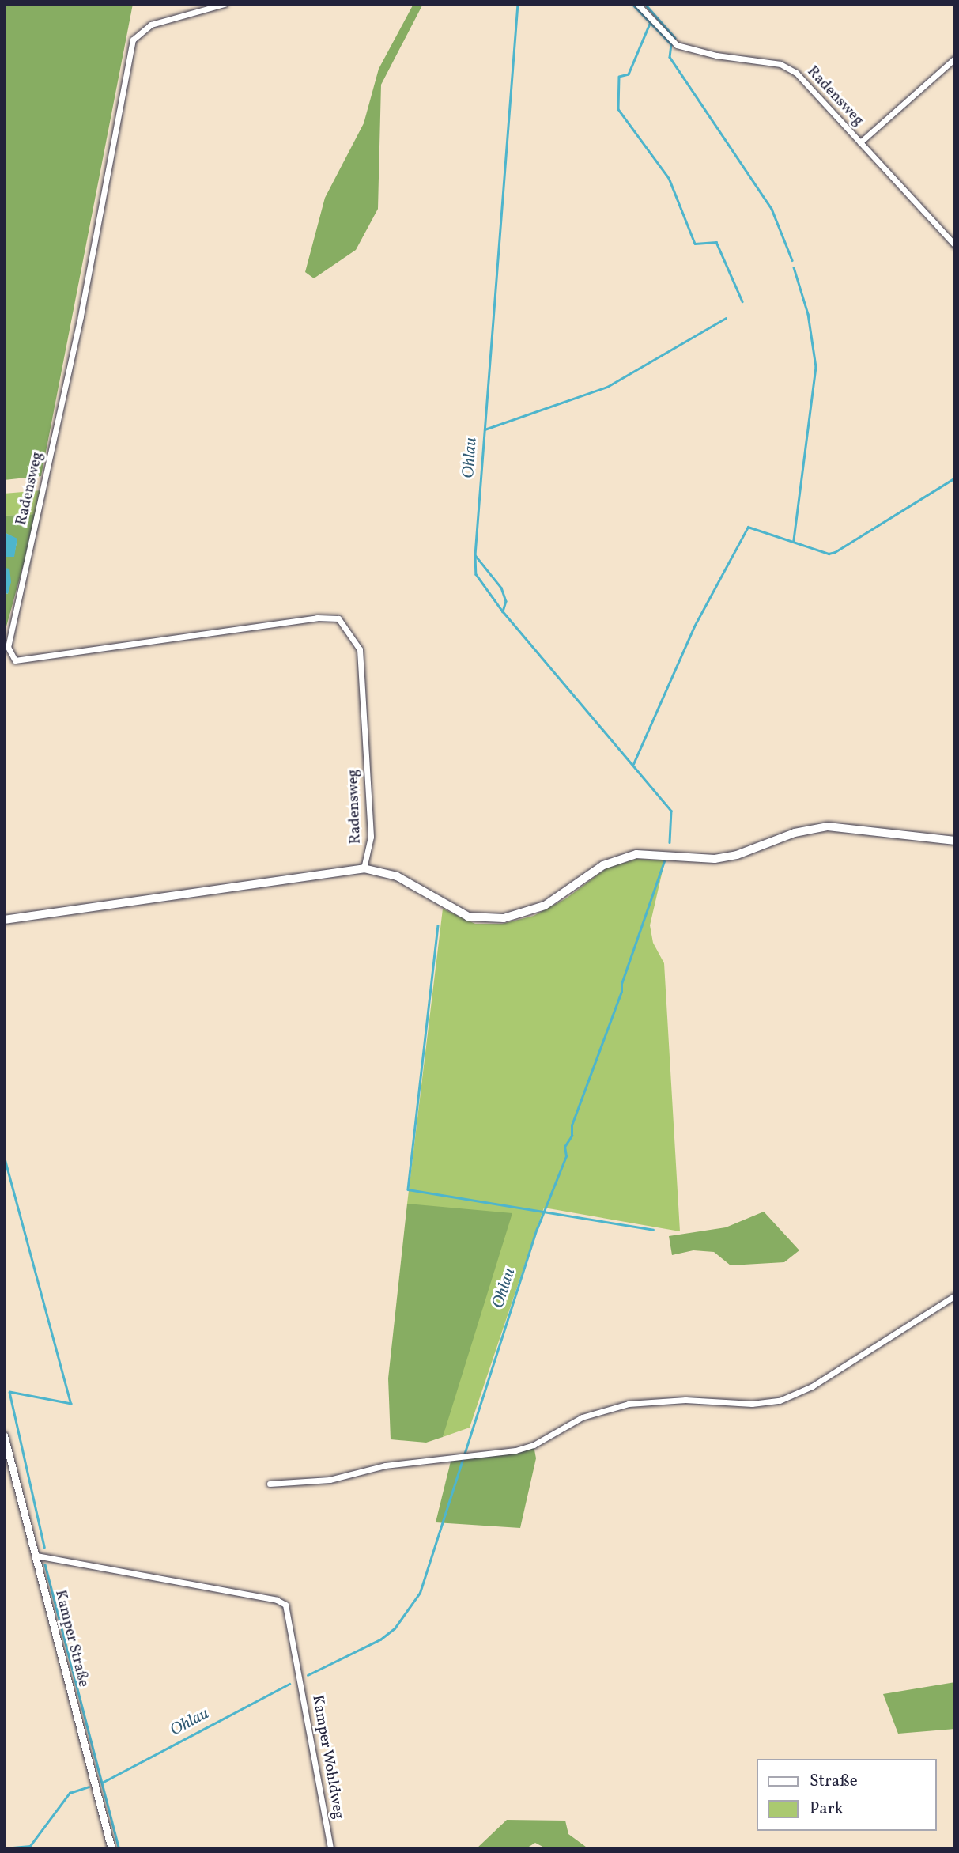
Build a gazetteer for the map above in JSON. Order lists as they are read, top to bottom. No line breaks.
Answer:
{"streets":{"street":["Radensweg","Kamper Straße","Kamper Wohldweg"]},"crossings":[["Kamper Straße","Kamper Wohldweg"]],"water":["Ohlau"],"legend":["Straße","Park"]}
